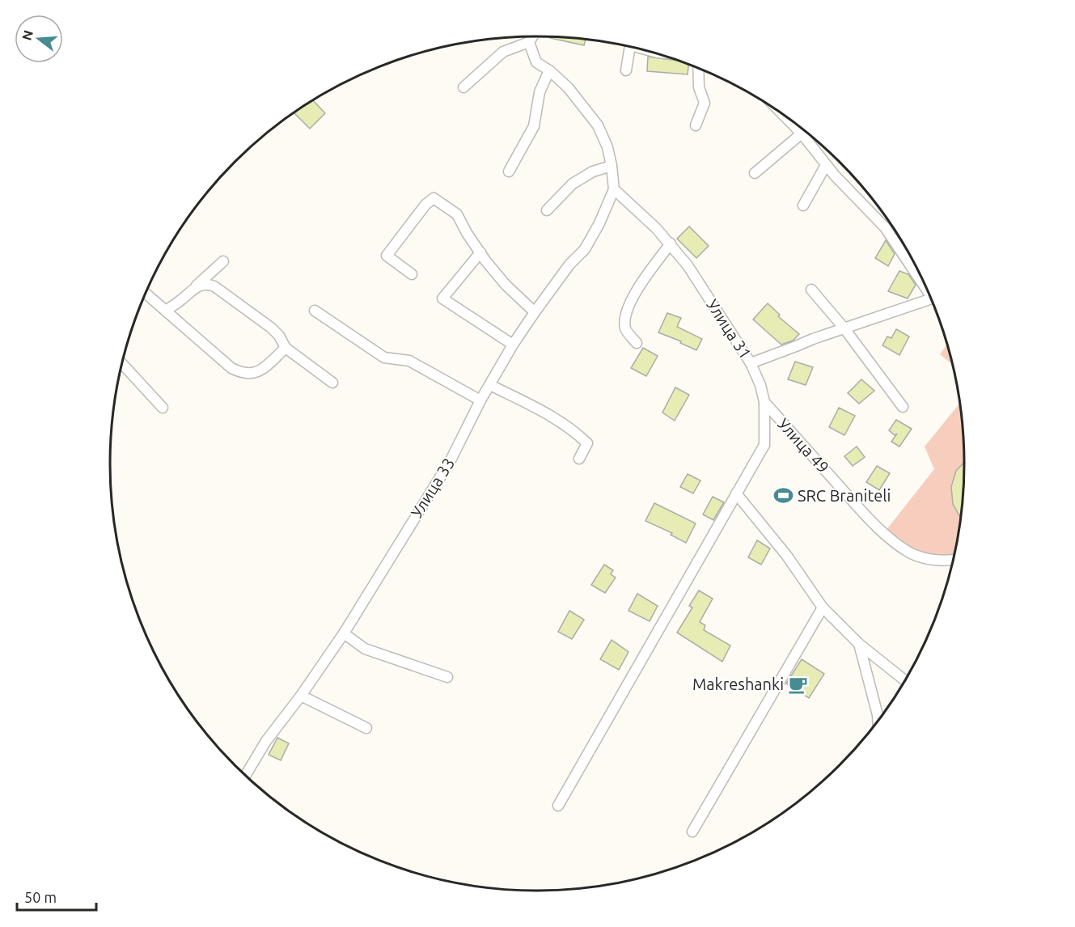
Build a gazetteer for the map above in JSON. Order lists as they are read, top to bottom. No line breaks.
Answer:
{"streets":{"street":["Улица 31","Улица 49","Улица 33"]},"crossings":[["Улица 31","Улица 49"],["Улица 31","Улица 33"]],"places":{"sports":["SRC Braniteli"],"cafe":["Makreshanki"]},"scale_bar":"50 m","north":"left"}
